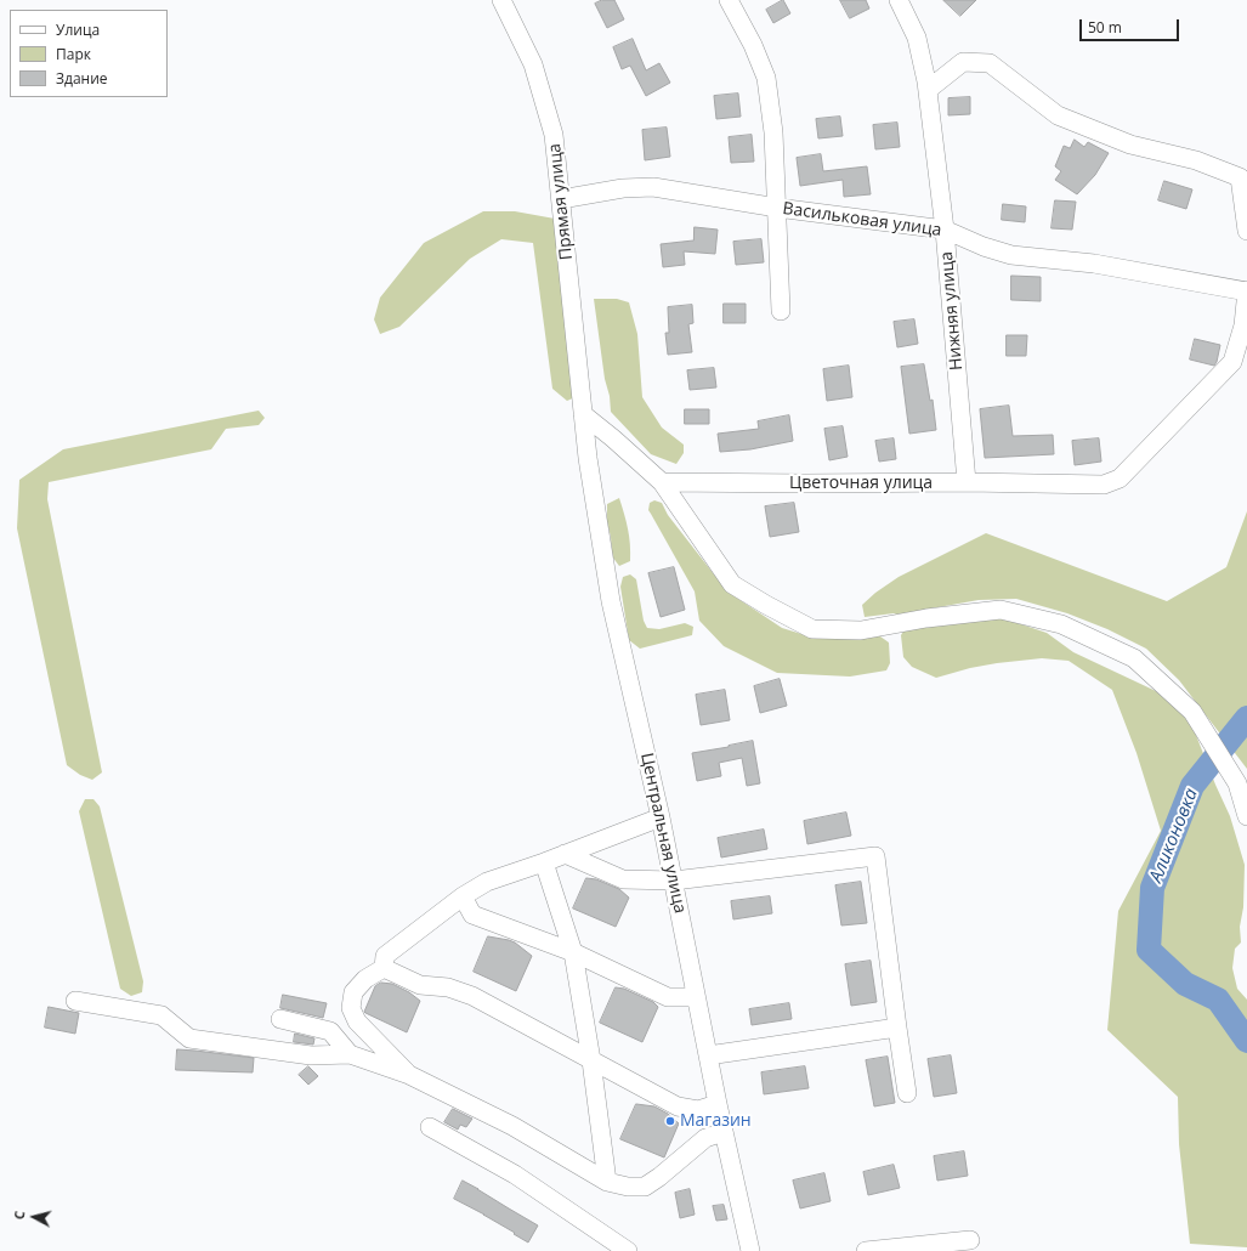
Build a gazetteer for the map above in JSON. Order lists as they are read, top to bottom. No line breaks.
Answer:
{"streets":{"street":["Прямая улица","Васильковая улица","Нижняя улица","Цветочная улица","Центральная улица"]},"crossings":[["Прямая улица","Васильковая улица"],["Прямая улица","Центральная улица"],["Васильковая улица","Нижняя улица"],["Васильковая улица","Цветочная улица"],["Нижняя улица","Цветочная улица"]],"water":["Аликоновка"],"places":["Магазин"],"legend":["Улица","Парк","Здание"],"scale_bar":"50 m","north":"left"}
